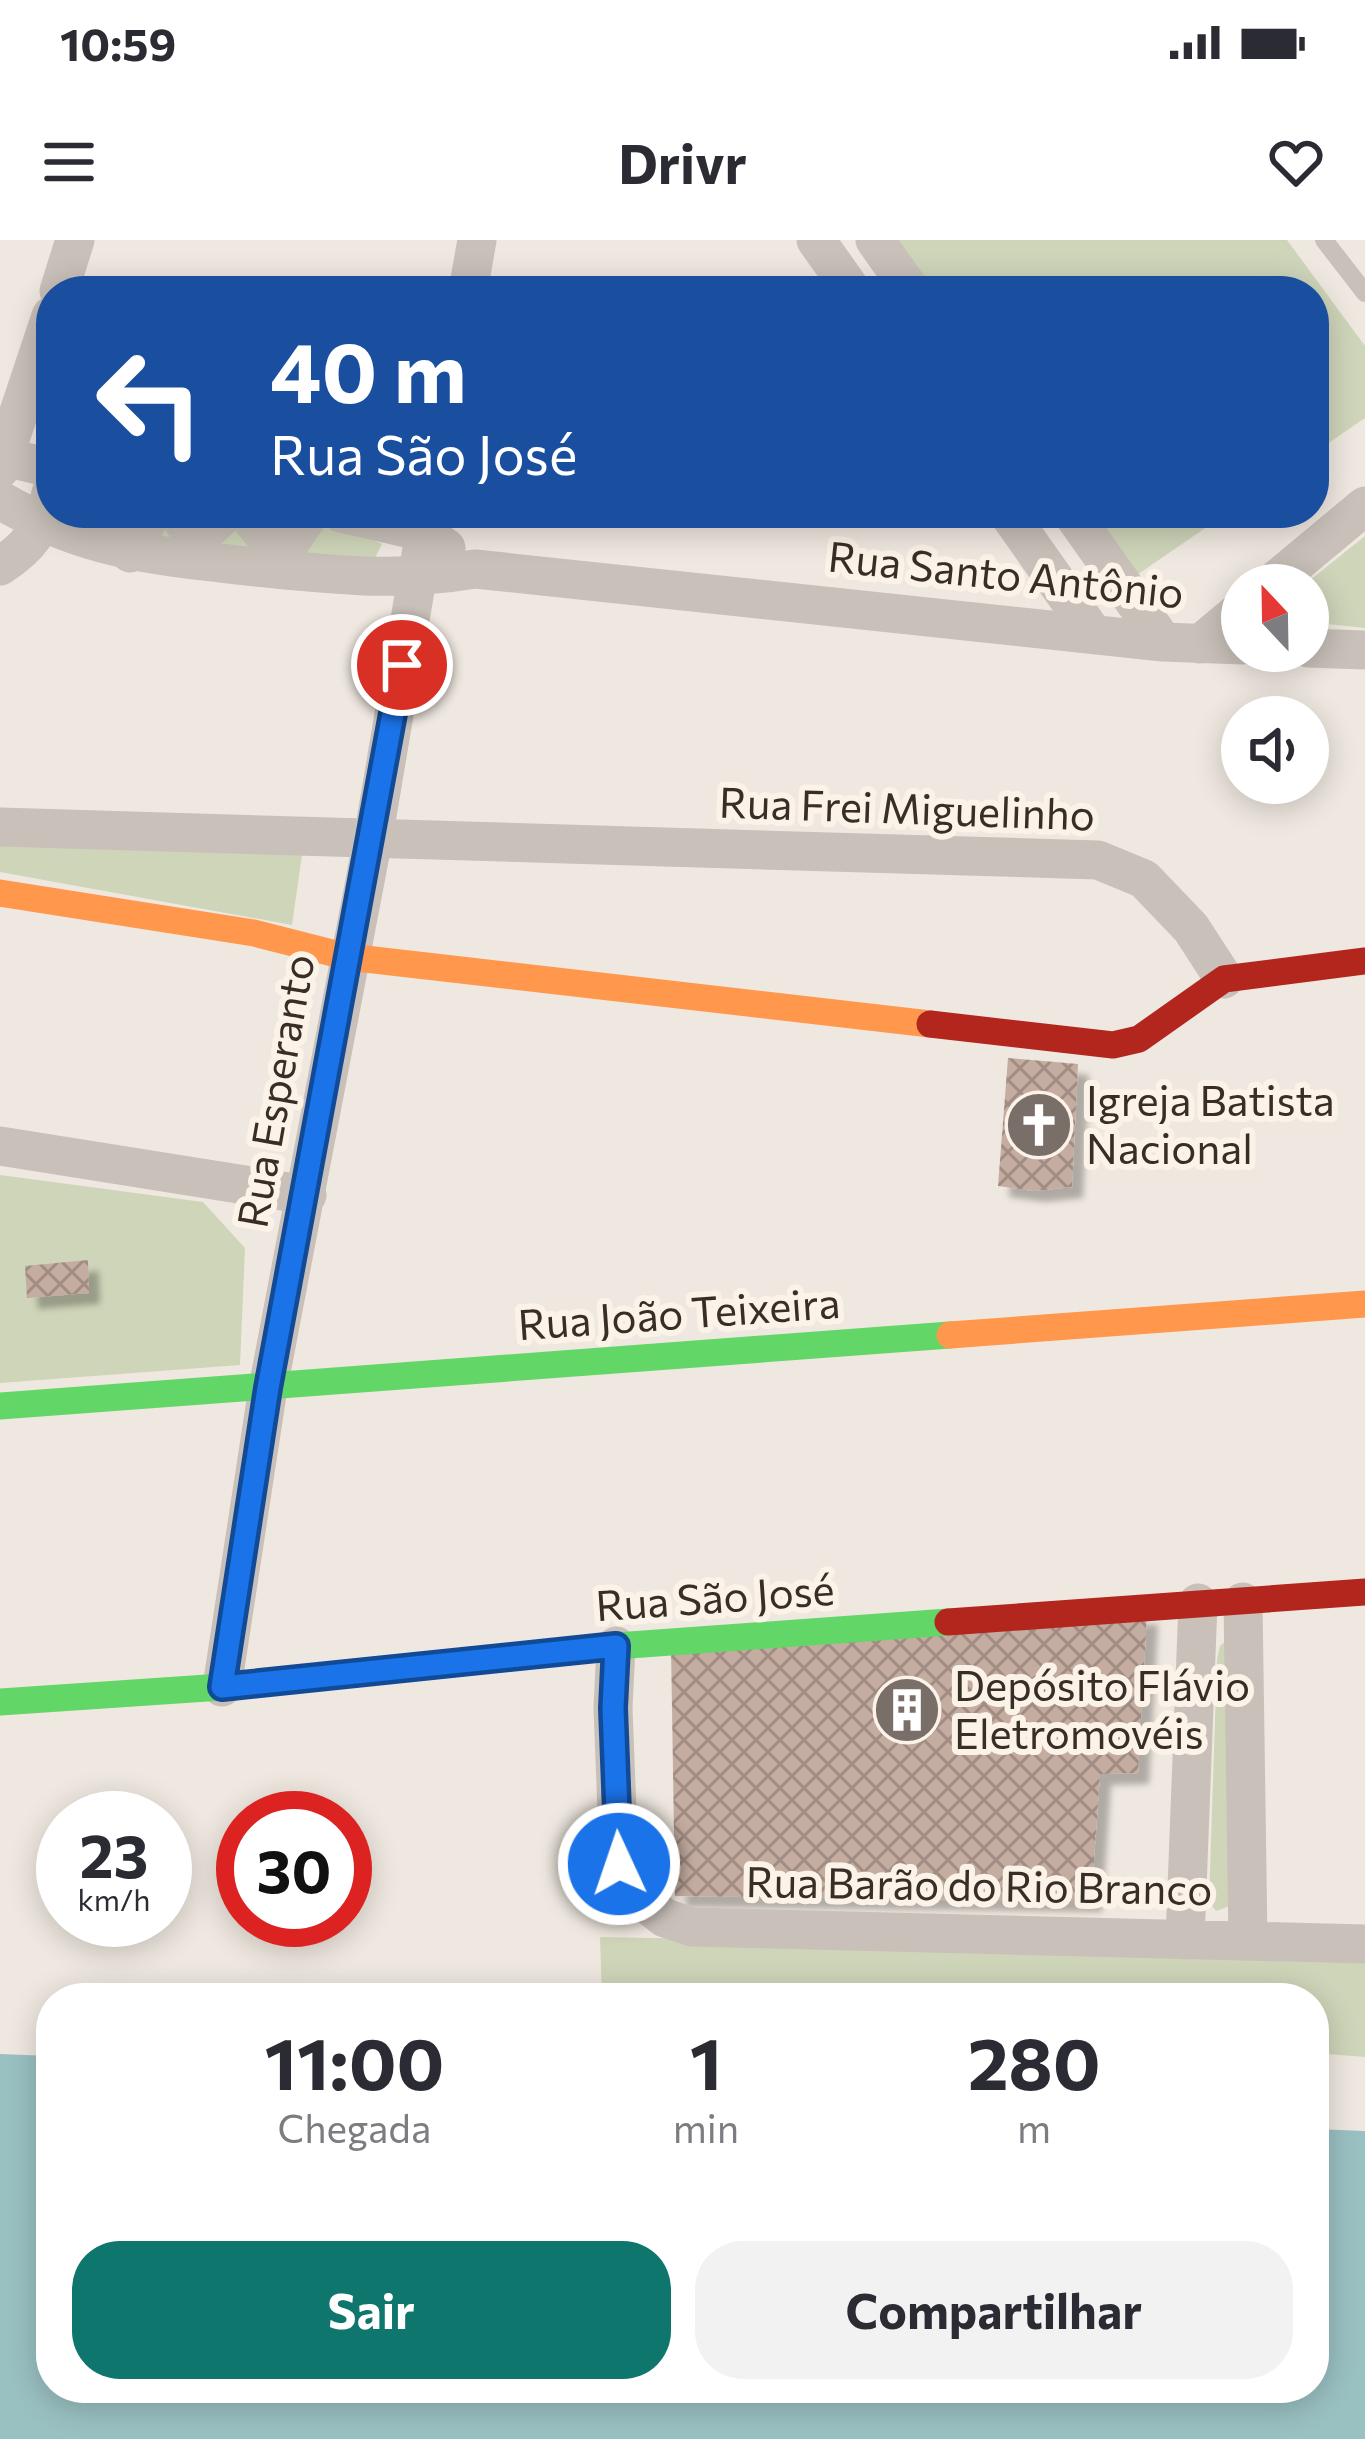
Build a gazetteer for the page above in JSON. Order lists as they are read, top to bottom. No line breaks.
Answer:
{"streets":{"street":["Rua Santo Antônio","Rua Frei Miguelinho","Rua Esperanto","Rua João Teixeira","Rua São José","Rua Barão do Rio Branco"]},"crossings":[["Rua Santo Antônio","Rua Esperanto"],["Rua Frei Miguelinho","Rua Esperanto"],["Rua Esperanto","Rua João Teixeira"],["Rua Esperanto","Rua São José"],["Rua São José","Rua Barão do Rio Branco"]],"places":{"church":["Igreja Batista Nacional"],"building":["Depósito Flávio Eletromovéis"]},"north":"top","page":{"status":"10:59","header":"Drivr","turn":["40 m","Rua São José"],"speed":"23 km/h","limit":"30","eta":["11:00","Chegada","1","min","280","m"],"buttons":["Sair","Compartilhar"]}}
